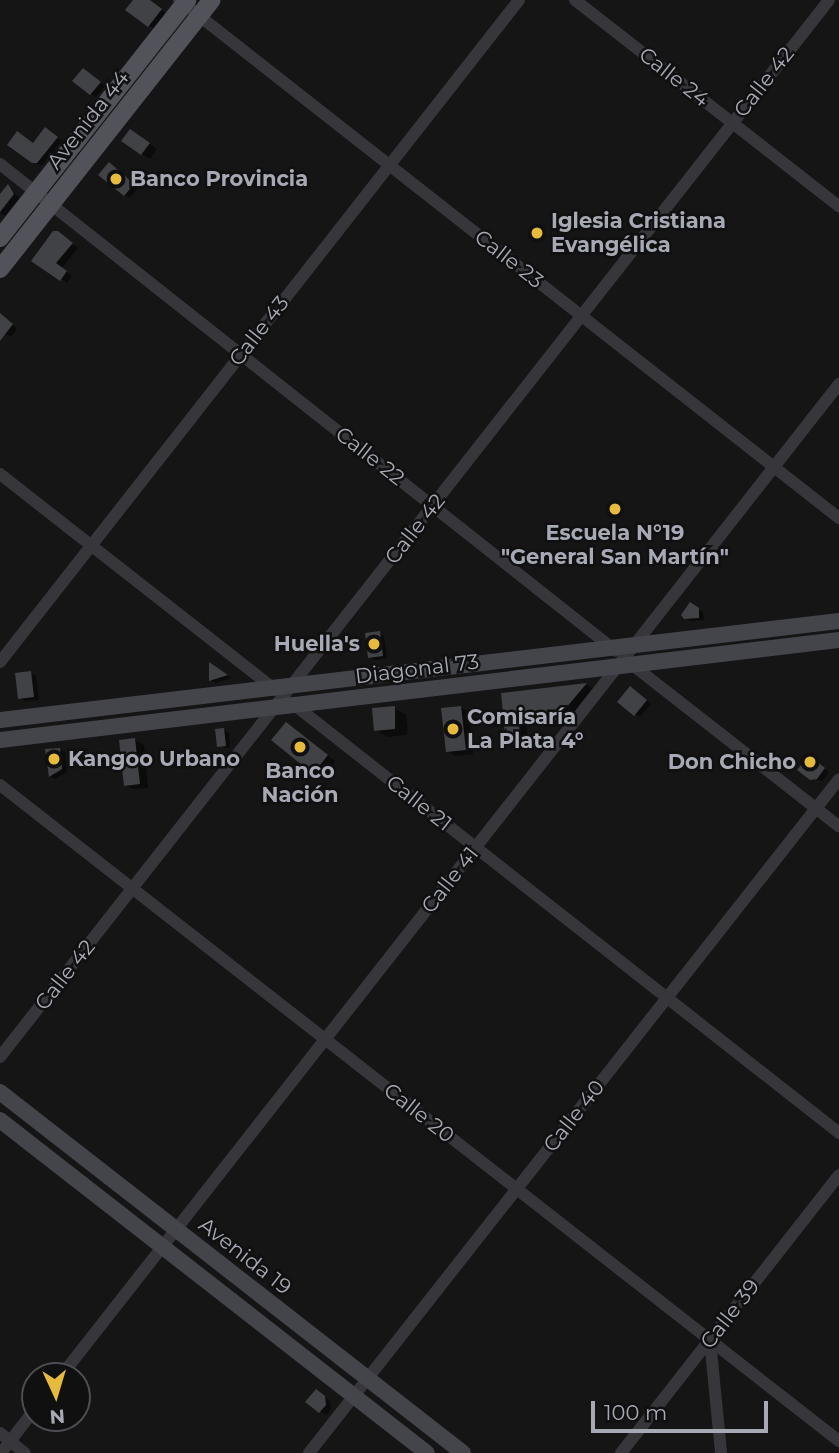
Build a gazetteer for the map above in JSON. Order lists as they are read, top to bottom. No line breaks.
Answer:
{"streets":{"main road":["Avenida 44","Diagonal 73","Avenida 19"],"street":["Calle 24","Calle 42","Calle 23","Calle 43","Calle 22","Calle 21","Calle 41","Calle 20","Calle 40","Calle 39"]},"crossings":[["Calle 24","Calle 42"],["Calle 42","Calle 23"],["Calle 42","Calle 22"],["Calle 42","Diagonal 73"],["Calle 42","Calle 21"],["Calle 42","Calle 20"],["Avenida 44","Calle 23"],["Avenida 44","Calle 22"],["Calle 23","Calle 43"],["Calle 23","Calle 41"],["Calle 43","Calle 22"],["Calle 43","Calle 21"],["Calle 22","Diagonal 73"],["Calle 22","Calle 41"],["Calle 22","Calle 40"],["Diagonal 73","Calle 21"],["Diagonal 73","Calle 41"],["Calle 21","Calle 41"],["Calle 21","Calle 40"],["Calle 41","Calle 20"],["Calle 41","Avenida 19"],["Calle 20","Calle 40"],["Calle 20","Calle 39"],["Calle 40","Avenida 19"]],"places":["Banco Provincia","Iglesia Cristiana Evangélica","Escuela N°19 \"General San Martín\"","Huella's","Comisaría La Plata 4°","Banco Nación","Kangoo Urbano","Don Chicho"],"scale_bar":"100 m","north":"bottom"}
